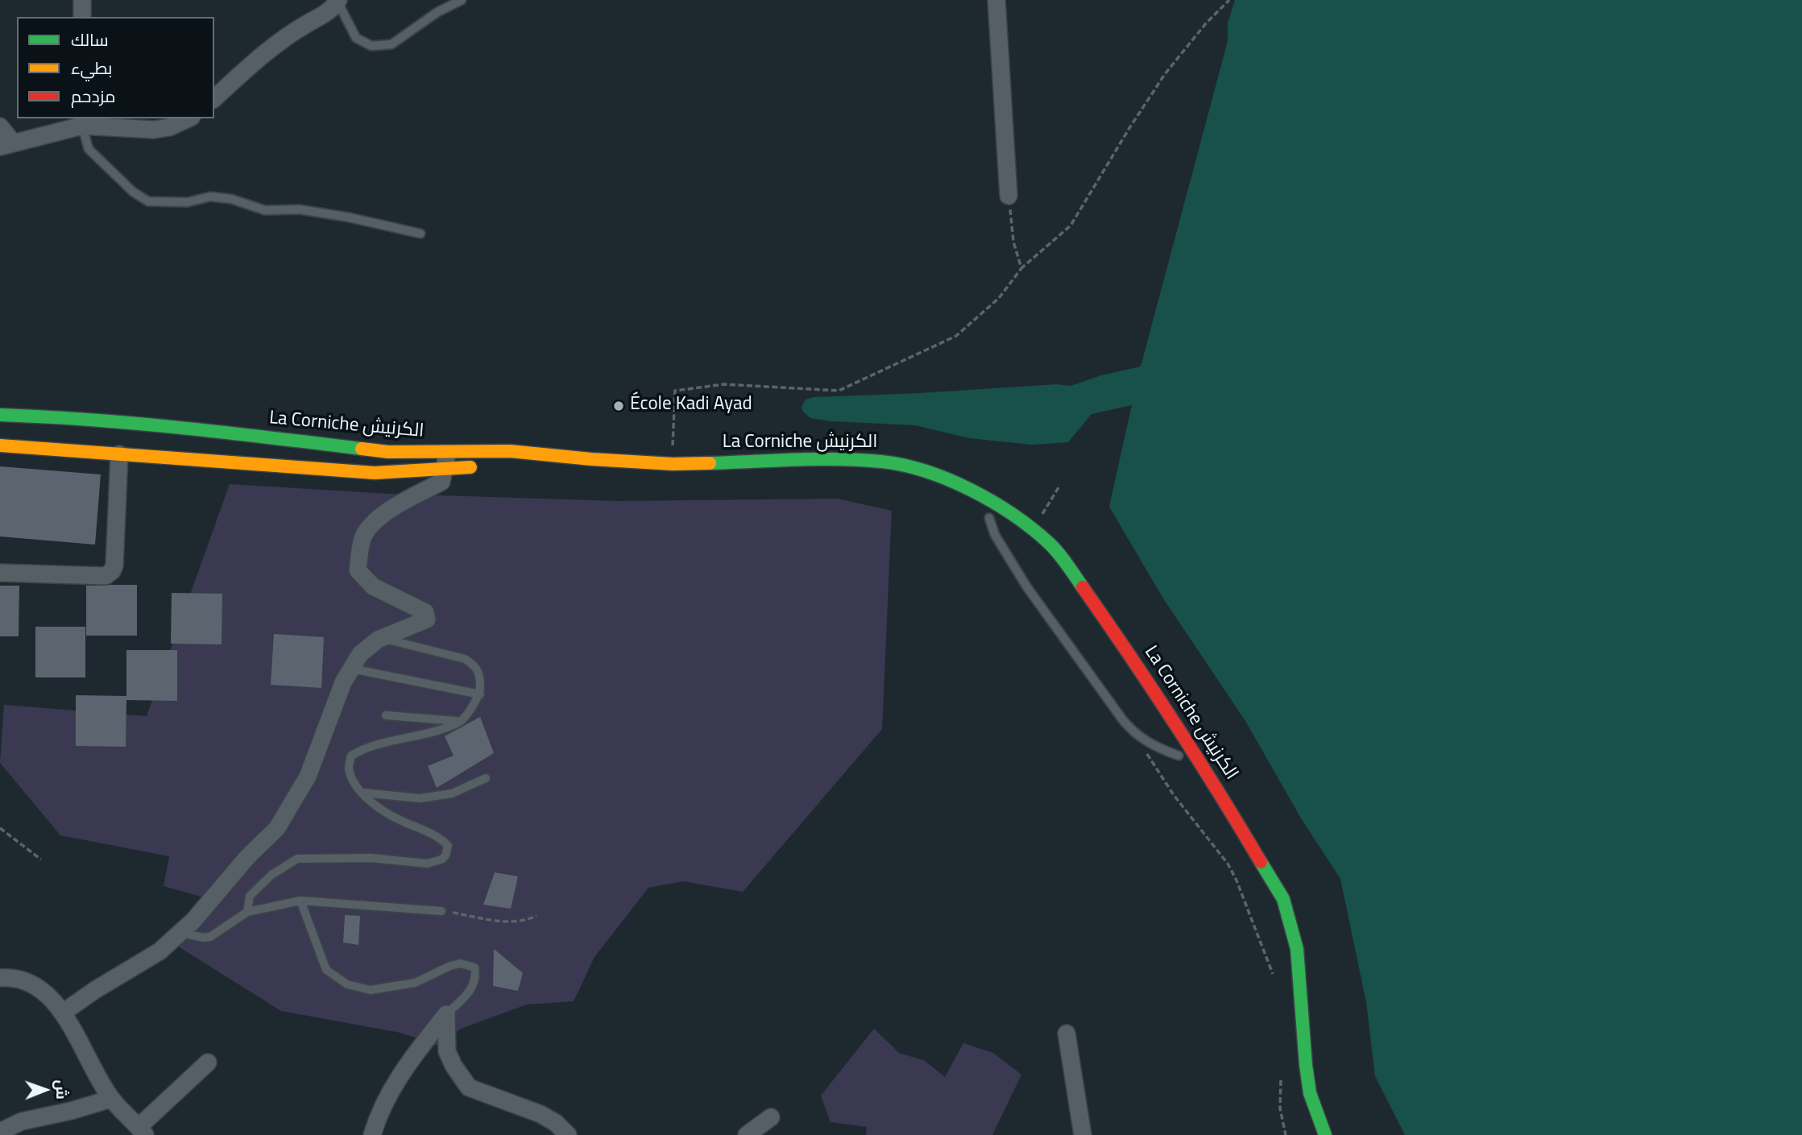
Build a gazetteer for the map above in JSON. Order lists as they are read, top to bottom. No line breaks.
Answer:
{"streets":{"main road":["La Corniche الكرنيش"]},"places":["École Kadi Ayad"],"legend":["سالك","بطيء","مزدحم"],"north":"right"}
